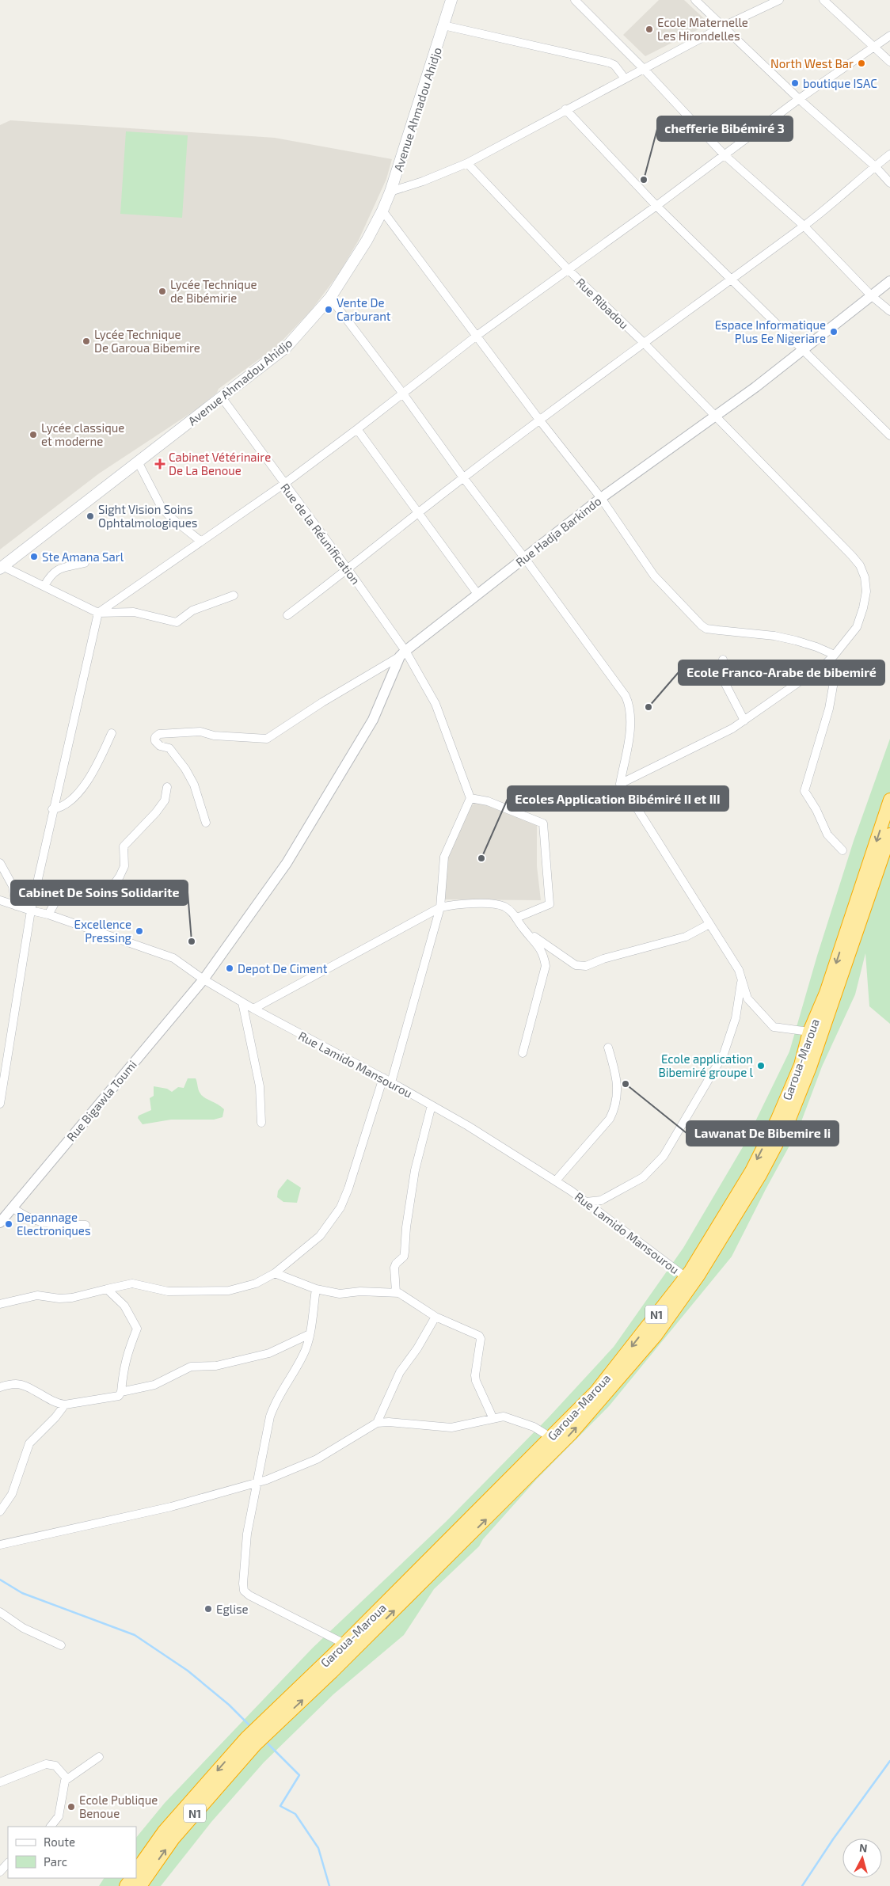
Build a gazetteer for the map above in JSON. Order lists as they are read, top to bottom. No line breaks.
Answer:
{"streets":{"highway":["Garoua-Maroua","N1"],"main road":["Avenue Ahmadou Ahidjo"],"street":["Rue Ribadou","Rue Hadja Barkindo","Rue de la Réunification","Rue Lamido Mansourou","Rue Bigawla Toumi"]},"crossings":[["Avenue Ahmadou Ahidjo","Rue de la Réunification"],["Rue Ribadou","Rue Hadja Barkindo"],["Rue Hadja Barkindo","Rue de la Réunification"],["Rue Hadja Barkindo","Rue Bigawla Toumi"],["Rue de la Réunification","Rue Bigawla Toumi"],["Garoua-Maroua","Rue Lamido Mansourou"],["Rue Lamido Mansourou","Rue Bigawla Toumi"]],"places":{"other":["Ecole Maternelle Les Hirondelles","North West Bar","boutique ISAC","chefferie Bibémiré 3","Lycée Technique de Bibémirie","Vente De Carburant","Espace Informatique Plus Ee Nigeriare","Lycée Technique De Garoua Bibemire","Lycée classique et moderne","Sight Vision Soins Ophtalmologiques","Ste Amana Sarl","Ecole Franco-Arabe de bibemiré","Ecoles Application Bibémiré II et III","Excellence Pressing","Cabinet De Soins Solidarite","Depot De Ciment","Ecole application Bibemiré groupe l","Lawanat De Bibemire Ii","Depannage Electroniques","Eglise","Ecole Publique Benoue"],"health":["Cabinet Vétérinaire De La Benoue"]},"legend":["Route","Parc"],"north":"top"}
